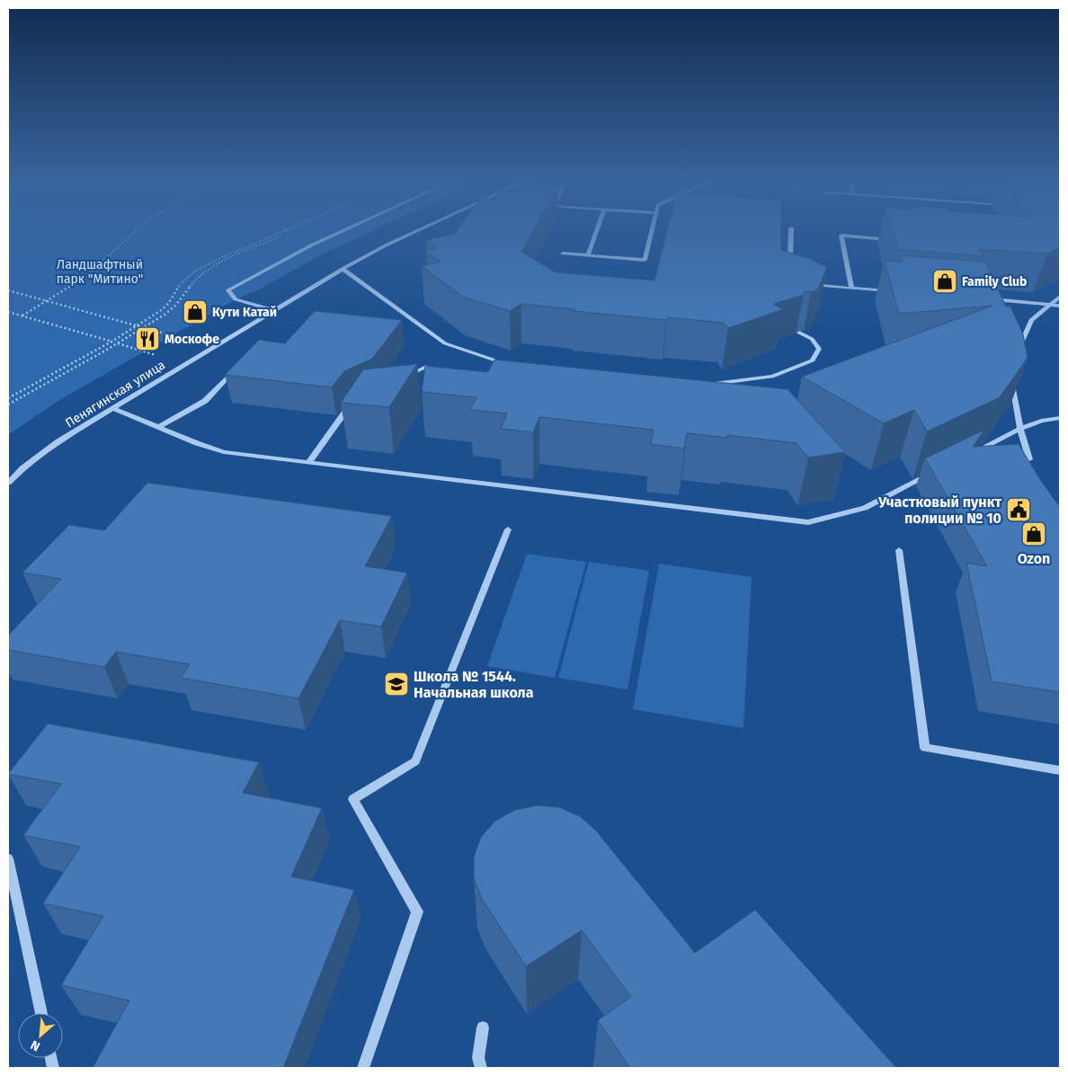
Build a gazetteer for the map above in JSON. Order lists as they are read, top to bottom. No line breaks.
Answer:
{"streets":{"street":["Пенягинская улица"]},"parks":["Ландшафтный парк \"Митино\""],"places":{"shop":["Family Club","Кути Катай","Ozon"],"restaurant":["Москофе"],"public building":["Участковый пункт полиции № 10"],"school or university":["Школа № 1544. Начальная школа"]},"north":"bottom left"}
